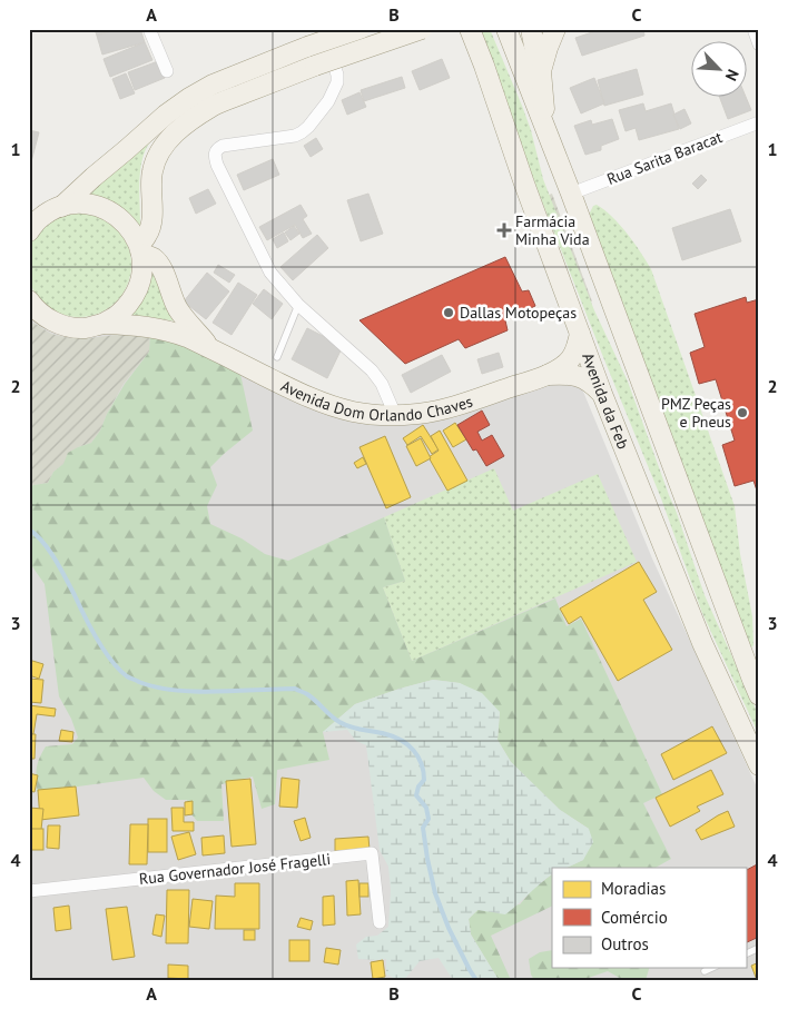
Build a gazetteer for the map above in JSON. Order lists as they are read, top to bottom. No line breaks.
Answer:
{"streets":{"main road":["Avenida Dom Orlando Chaves","Avenida da Feb"],"street":["Rua Sarita Baracat","Rua Governador José Fragelli"]},"places":{"health":["Farmácia Minha Vida"],"other":["Dallas Motopeças","PMZ Peças e Pneus"]},"legend":["Moradias","Comércio","Outros"],"north":"bottom right","grid":{"columns":["A","B","C"],"rows":["1","2","3","4"]}}
